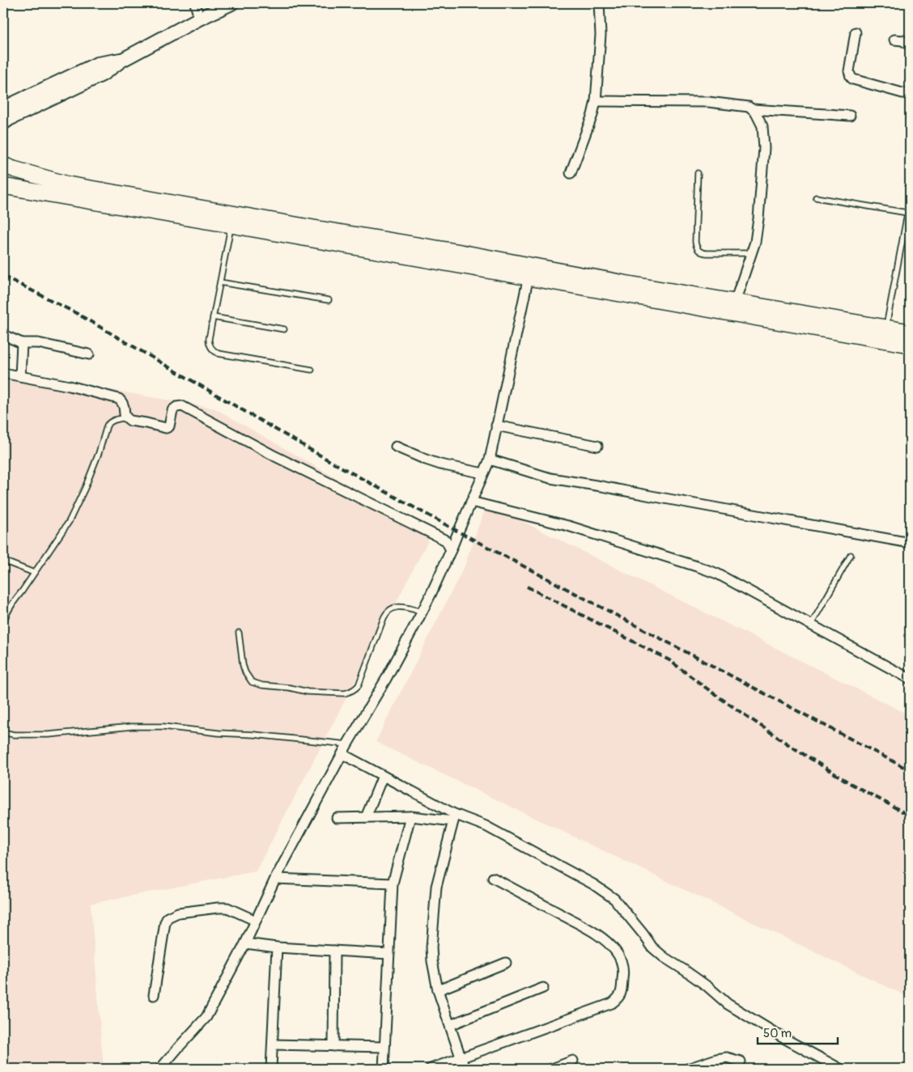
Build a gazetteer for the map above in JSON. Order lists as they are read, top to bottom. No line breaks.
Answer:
{"scale_bar":"50 m"}
